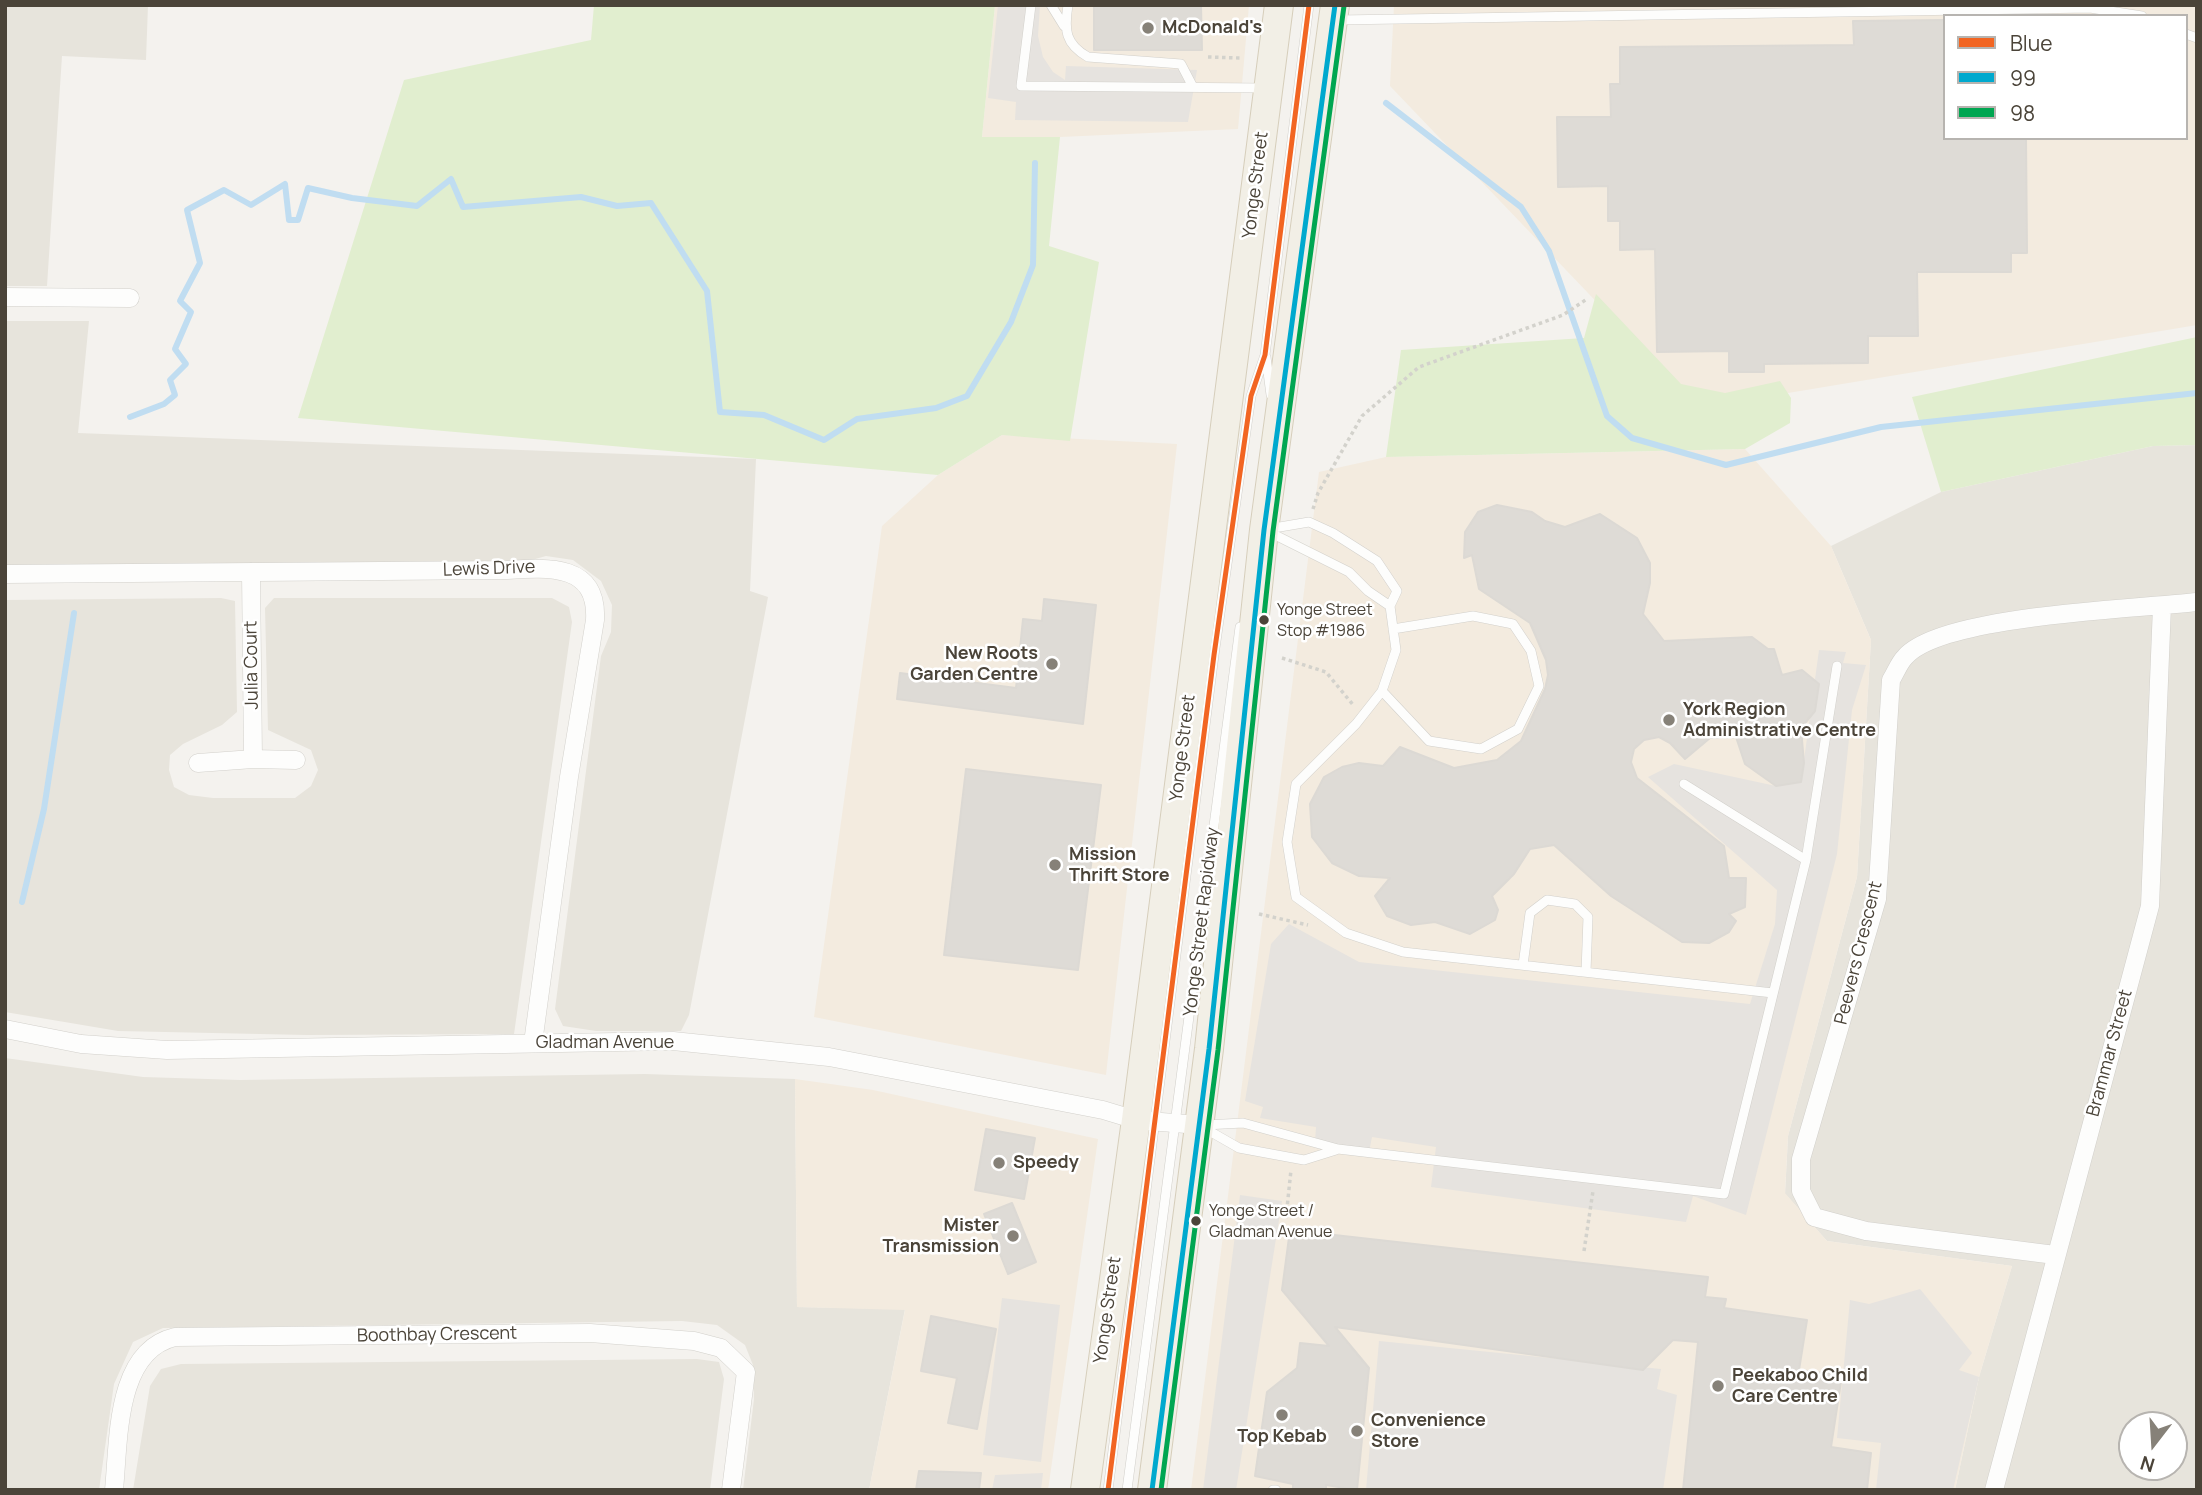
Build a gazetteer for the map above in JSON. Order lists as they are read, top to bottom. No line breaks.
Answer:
{"streets":{"main road":["Yonge Street"],"street":["Lewis Drive","Julia Court","Peevers Crescent","Gladman Avenue","Brammar Street","Boothbay Crescent"],"lane":["Yonge Street Rapidway"]},"crossings":[["Yonge Street","Yonge Street Rapidway"],["Yonge Street","Gladman Avenue"],["Lewis Drive","Julia Court"],["Lewis Drive","Gladman Avenue"],["Yonge Street Rapidway","Gladman Avenue"],["Peevers Crescent","Brammar Street"]],"places":["McDonald's","Yonge Street Stop #1986","New Roots Garden Centre","York Region Administrative Centre","Mission Thrift Store","Speedy","Yonge Street / Gladman Avenue","Mister Transmission","Peekaboo Child Care Centre","Top Kebab","Convenience Store"],"lines":["transit line Blue","transit line 99","transit line 98"],"legend":["Blue","99","98"],"north":"bottom"}
